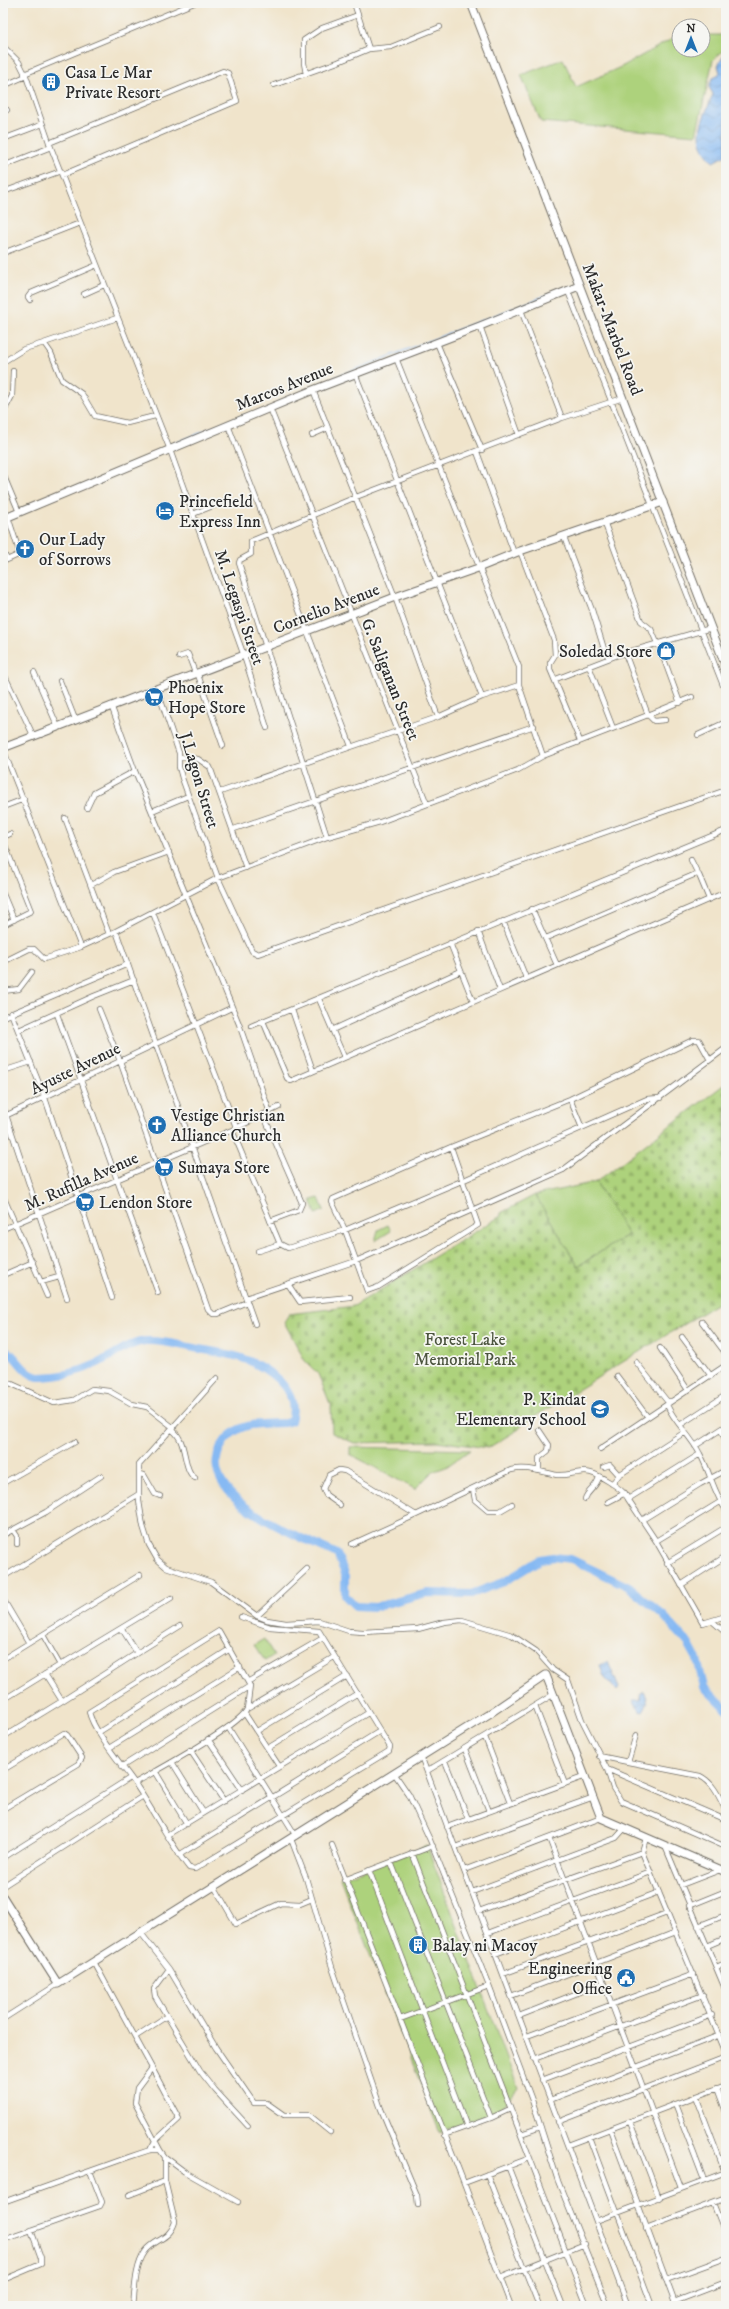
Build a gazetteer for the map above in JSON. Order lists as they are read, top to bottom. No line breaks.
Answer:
{"streets":{"street":["Makar-Marbel Road","Marcos Avenue","M. Legaspi Street","Cornelio Avenue","G. Saliganan Street","J.Lagon Street","Ayuste Avenue","M. Rufilla Avenue"]},"crossings":[["Makar-Marbel Road","Marcos Avenue"],["Makar-Marbel Road","Cornelio Avenue"],["Marcos Avenue","M. Legaspi Street"],["Marcos Avenue","G. Saliganan Street"],["M. Legaspi Street","Cornelio Avenue"],["Cornelio Avenue","G. Saliganan Street"],["Cornelio Avenue","J.Lagon Street"]],"parks":["Forest Lake Memorial Park"],"places":{"building":["Casa Le Mar Private Resort","Balay ni Macoy"],"hotel":["Princefield Express Inn"],"church":["Our Lady of Sorrows","Vestige Christian Alliance Church"],"shop":["Soledad Store"],"supermarket":["Phoenix Hope Store","Sumaya Store","Lendon Store"],"school or university":["P. Kindat Elementary School"],"public building":["Engineering Office"]},"north":"top"}
